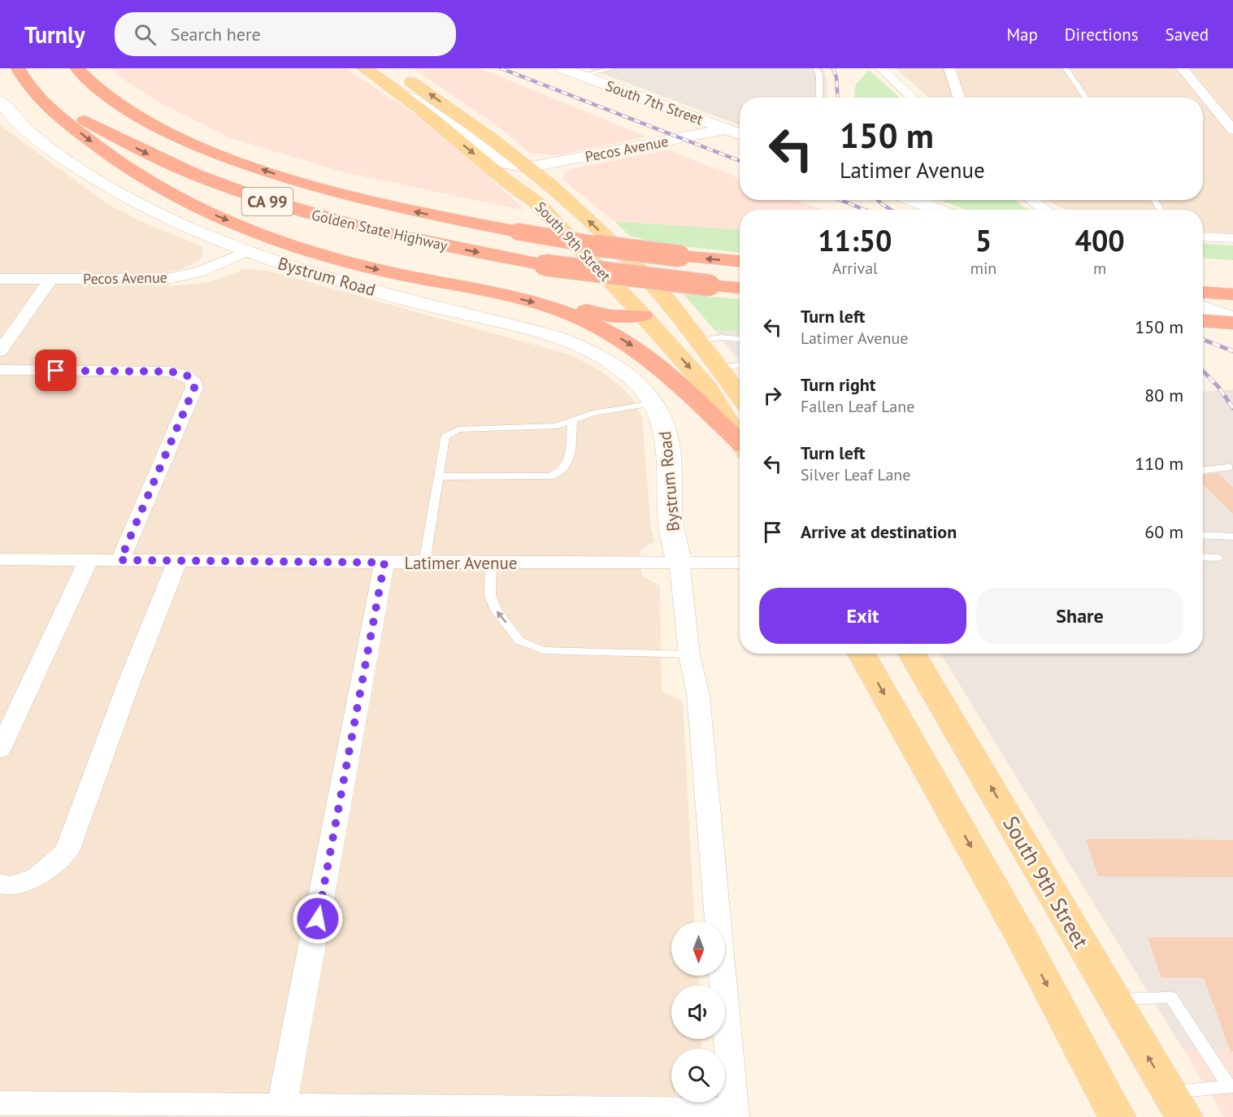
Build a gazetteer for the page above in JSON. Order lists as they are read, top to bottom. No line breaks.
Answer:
{"streets":{"highway":["CA 99","Golden State Highway"],"main road":["South 9th Street"],"street":["South 7th Street","Pecos Avenue","Bystrum Road","Latimer Avenue"]},"crossings":[["South 7th Street","Pecos Avenue"],["Pecos Avenue","South 9th Street"],["Pecos Avenue","Bystrum Road"],["Bystrum Road","Latimer Avenue"]],"north":"bottom","page":{"header":"Turnly","search":"Search here","nav":["Map","Directions","Saved"],"turn":["150 m","Latimer Avenue"],"eta":["11:50","Arrival","5","min","400","m"],"list":[{"name":"Turn left","note":"Latimer Avenue","value":"150 m"},{"name":"Turn right","note":"Fallen Leaf Lane","value":"80 m"},{"name":"Turn left","note":"Silver Leaf Lane","value":"110 m"},{"name":"Arrive at destination","value":"60 m"}],"buttons":["Exit","Share"]}}
